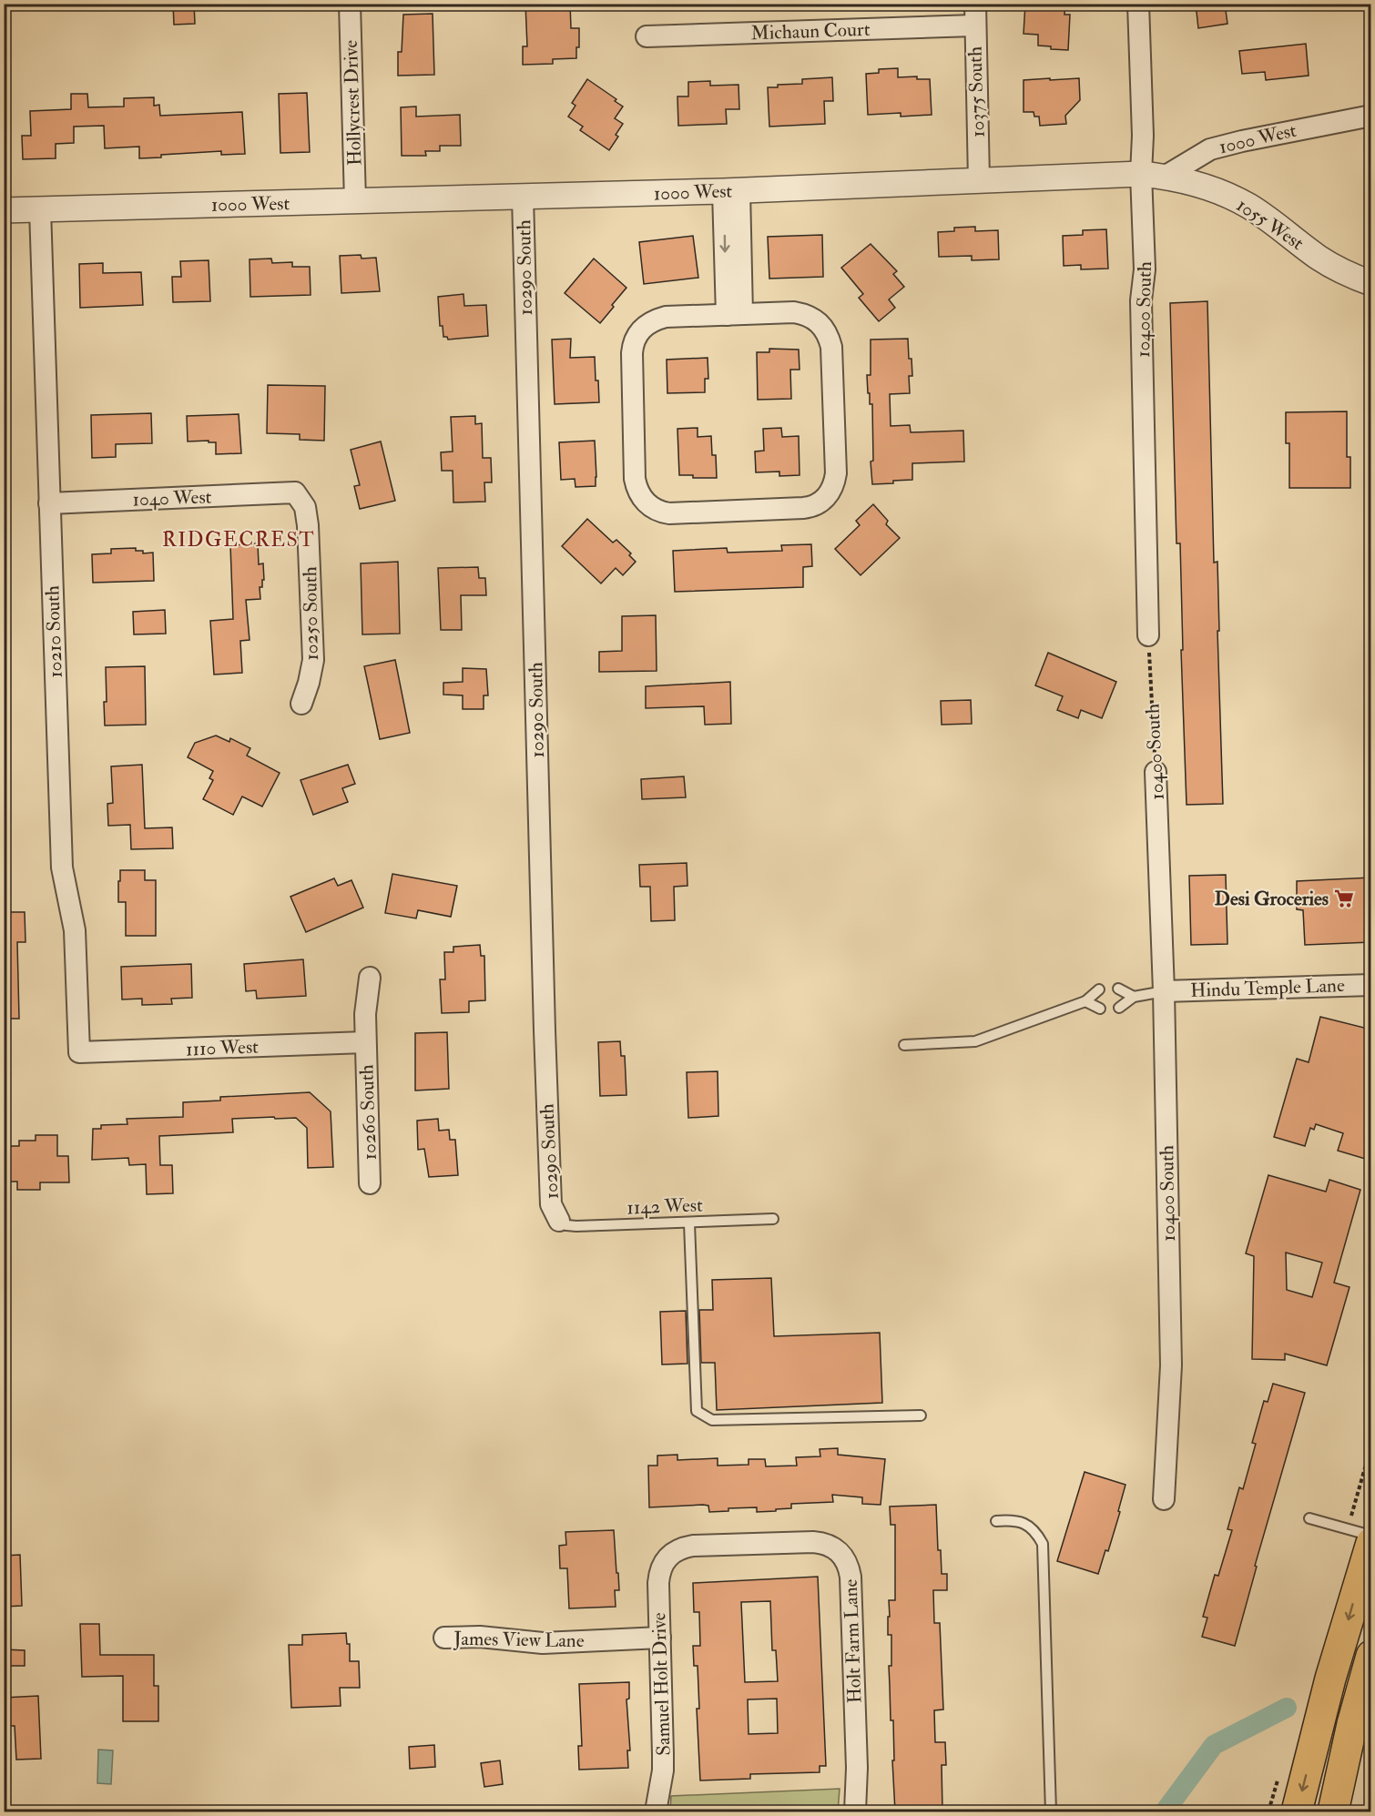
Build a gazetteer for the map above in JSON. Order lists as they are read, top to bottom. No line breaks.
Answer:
{"streets":{"street":["Michaun Court","10375 South","Hollycrest Drive","1000 West","1055 West","10290 South","10400 South","1040 West","10250 South","10210 South","Hindu Temple Lane","1110 West","10260 South","James View Lane","Holt Farm Lane","Samuel Holt Drive"],"lane":["1142 West"]},"crossings":[["Michaun Court","10375 South"],["10375 South","1000 West"],["Hollycrest Drive","1000 West"],["1000 West","1055 West"],["1000 West","10290 South"],["1000 West","10400 South"],["1000 West","10210 South"],["1055 West","10400 South"],["10290 South","1142 West"],["10400 South","Hindu Temple Lane"],["1040 West","10250 South"],["1040 West","10210 South"],["10210 South","1110 West"],["1110 West","10260 South"],["James View Lane","Samuel Holt Drive"],["Holt Farm Lane","Samuel Holt Drive"]],"districts":["RIDGECREST"],"places":{"supermarket":["Desi Groceries"]}}
